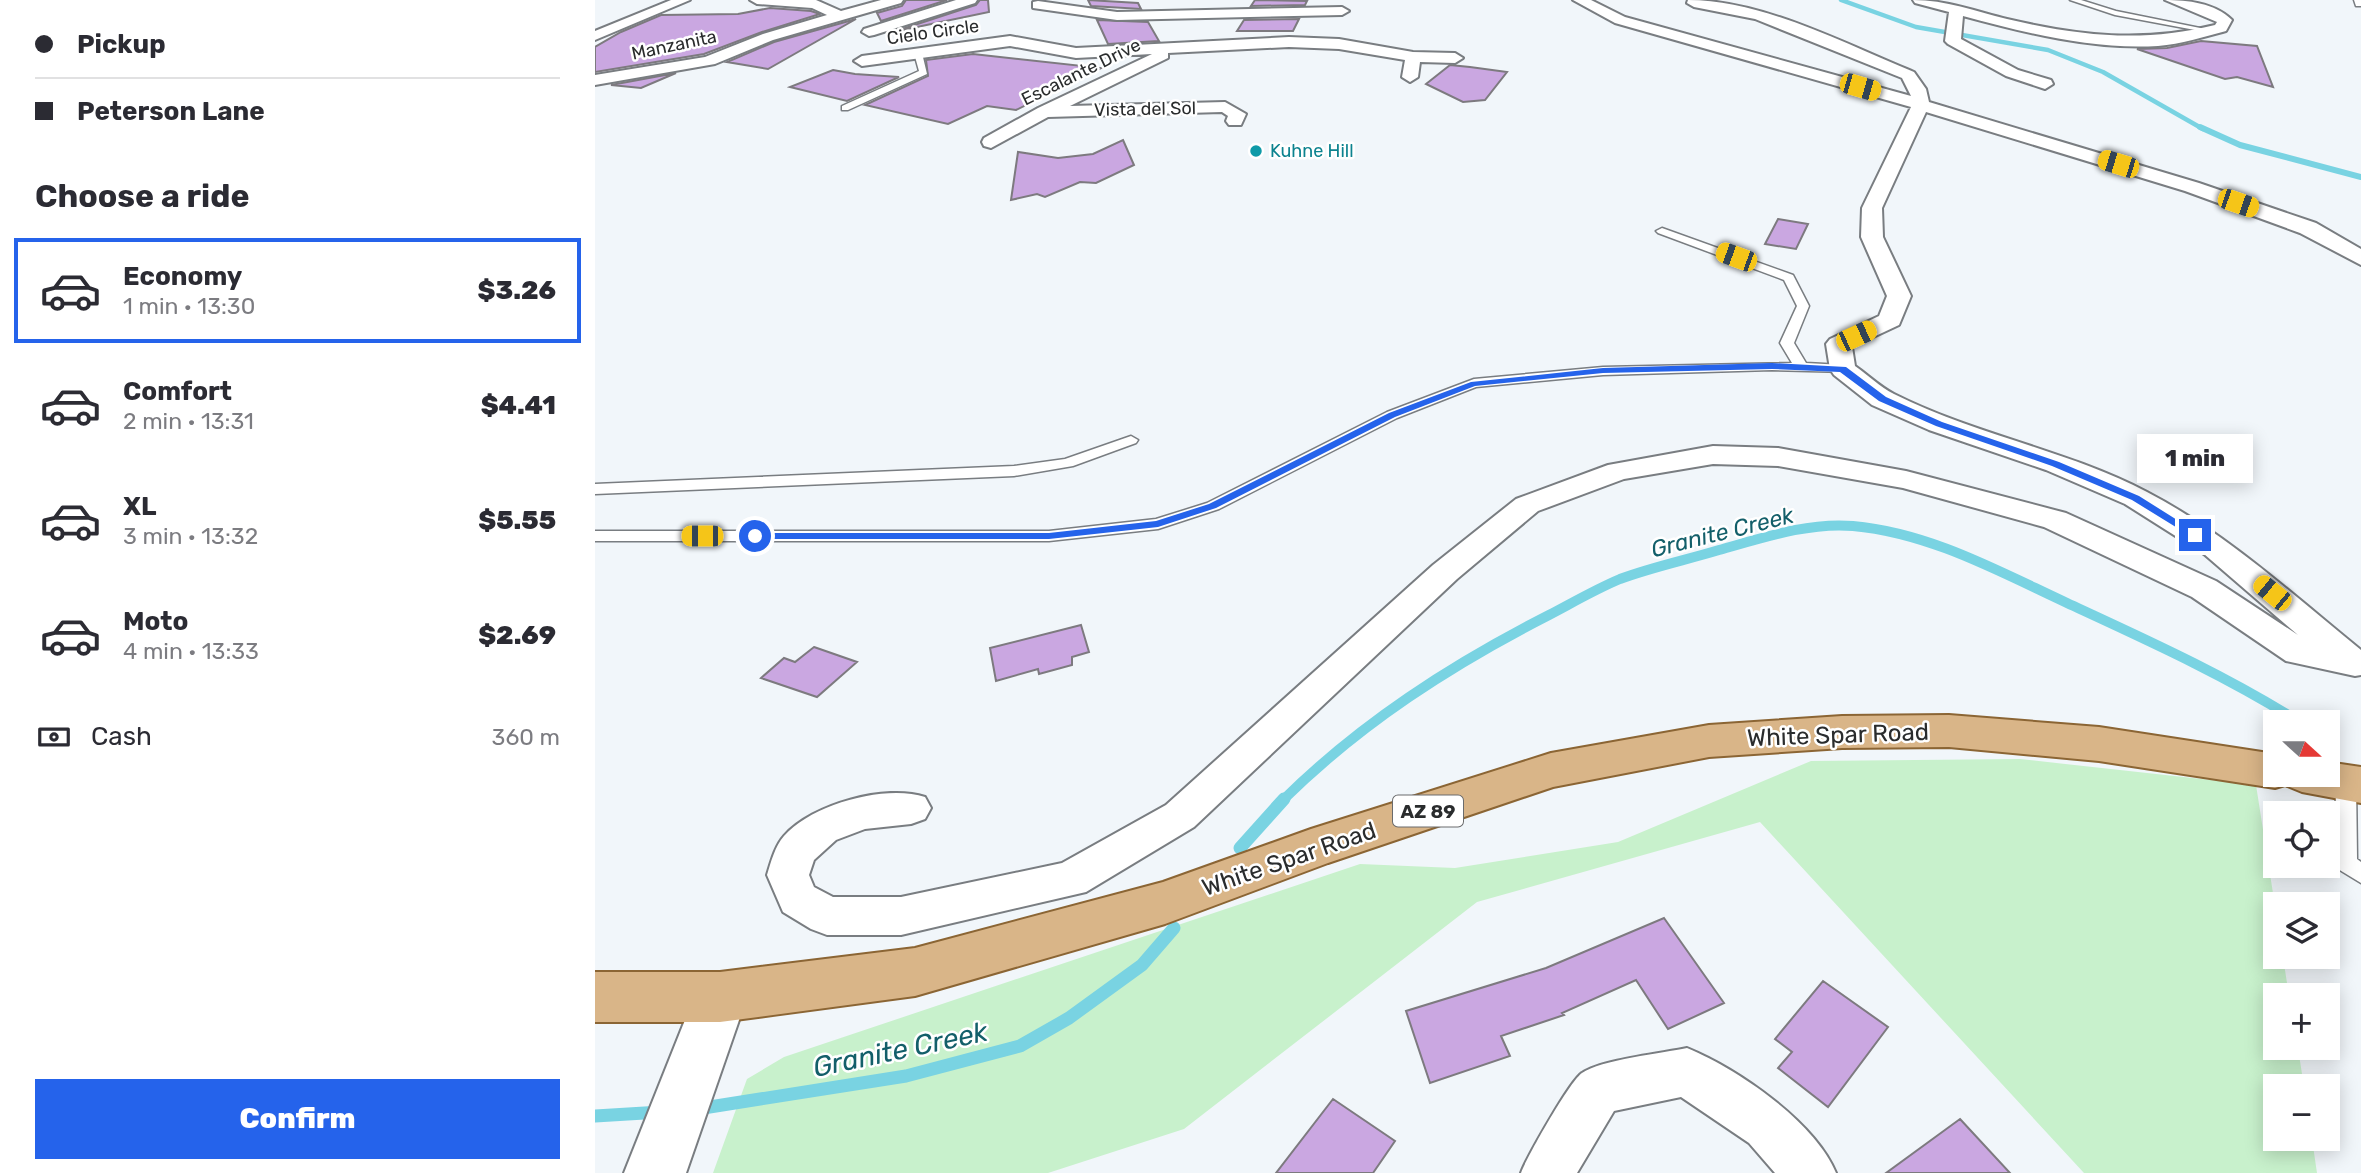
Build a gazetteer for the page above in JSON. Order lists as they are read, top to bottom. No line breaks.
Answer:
{"streets":{"main road":["White Spar Road","AZ 89"],"street":["Cielo Circle","Manzanita","Escalante Drive","Vista del Sol"]},"crossings":[["Cielo Circle","Escalante Drive"],["Escalante Drive","Vista del Sol"]],"water":["Granite Creek"],"places":["Kuhne Hill"],"north":"right","page":{"banner":["Pickup","Peterson Lane"],"heading":"Choose a ride","list":[{"name":"Economy","note":"1 min · 13:30","value":"$3.26"},{"name":"Comfort","note":"2 min · 13:31","value":"$4.41"},{"name":"XL","note":"3 min · 13:32","value":"$5.55"},{"name":"Moto","note":"4 min · 13:33","value":"$2.69"}],"bubble":"1 min","pay":["Cash","360 m"],"map_buttons":["+","−"],"buttons":"Confirm"}}
